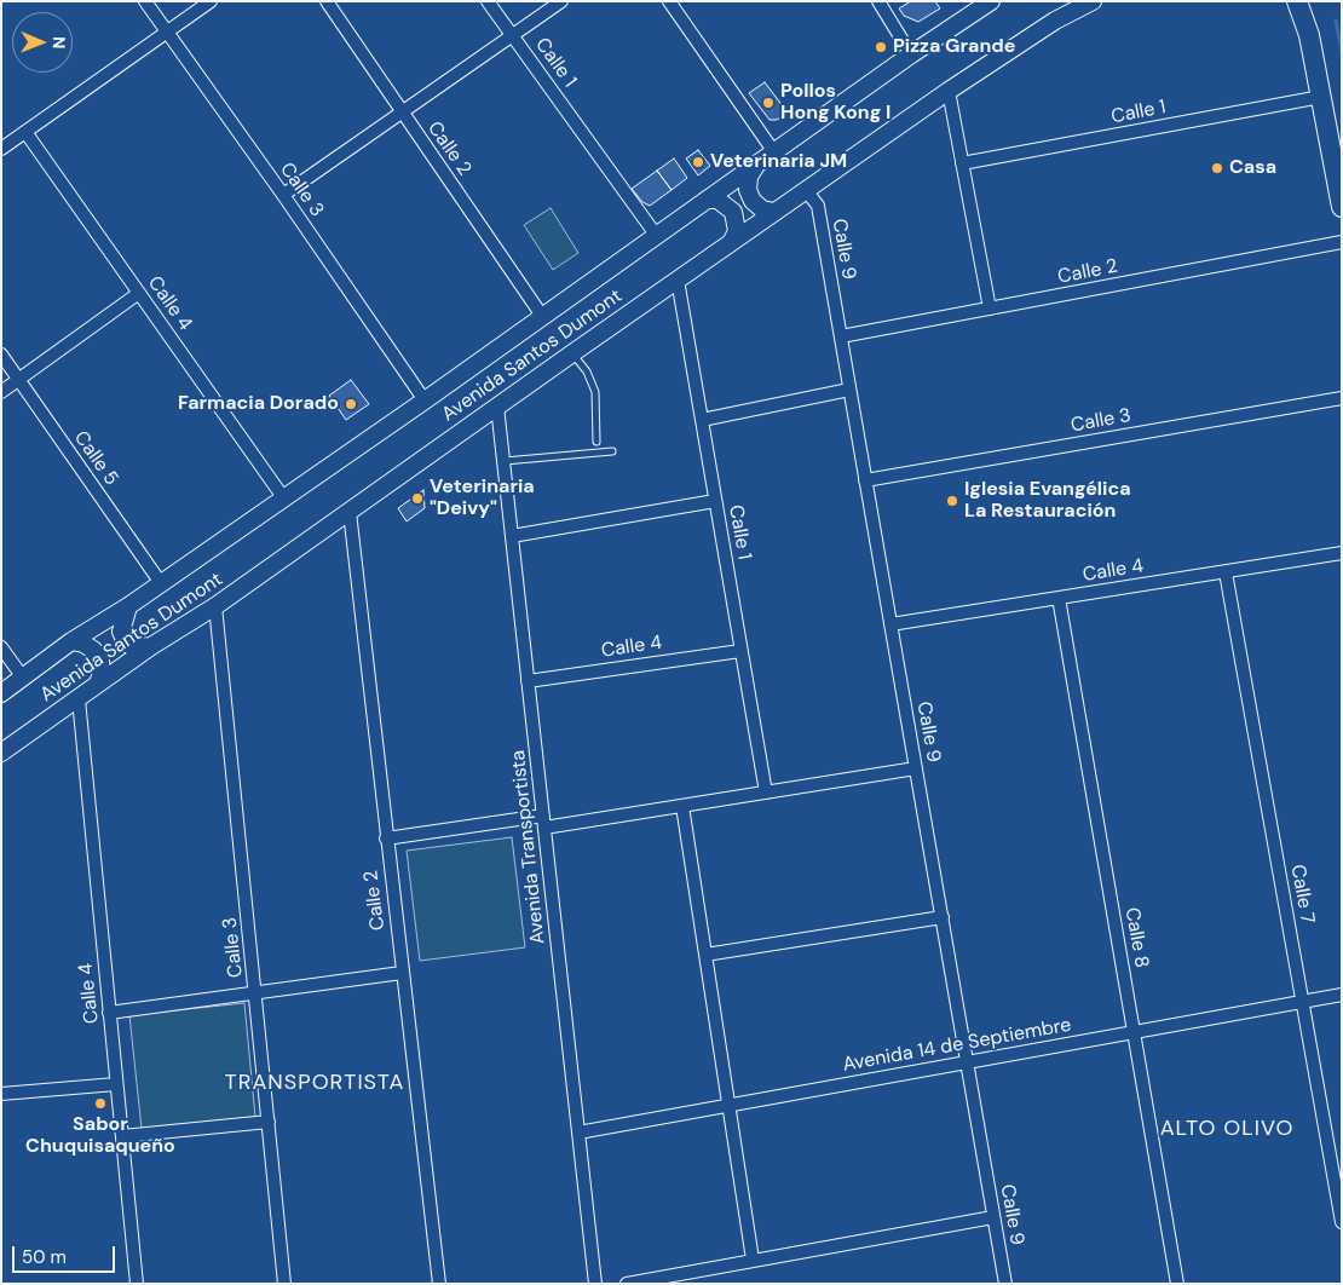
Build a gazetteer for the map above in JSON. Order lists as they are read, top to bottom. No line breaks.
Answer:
{"streets":{"main road":["Avenida Santos Dumont"],"street":["Calle 1","Calle 2","Calle 3","Calle 9","Calle 4","Calle 5","Avenida Transportista","Calle 7","Calle 8","Avenida 14 de Septiembre"]},"crossings":[["Calle 1","Calle 4"],["Calle 1","Avenida Santos Dumont"],["Calle 2","Calle 9"],["Calle 2","Avenida Santos Dumont"],["Calle 3","Calle 9"],["Calle 3","Avenida Santos Dumont"],["Calle 9","Calle 4"],["Calle 9","Avenida Santos Dumont"],["Calle 9","Avenida 14 de Septiembre"],["Calle 4","Avenida Santos Dumont"],["Calle 4","Avenida Transportista"],["Calle 4","Calle 7"],["Calle 4","Calle 8"],["Avenida Santos Dumont","Calle 5"],["Avenida Santos Dumont","Avenida Transportista"],["Avenida Transportista","Avenida 14 de Septiembre"],["Calle 7","Avenida 14 de Septiembre"],["Calle 8","Avenida 14 de Septiembre"]],"districts":["TRANSPORTISTA","ALTO OLIVO"],"places":["Pizza Grande","Pollos Hong Kong I","Veterinaria JM","Casa","Farmacia Dorado","Veterinaria \"Deivy\"","Iglesia Evangélica La Restauración","Sabor Chuquisaqueño"],"scale_bar":"50 m","north":"right"}
